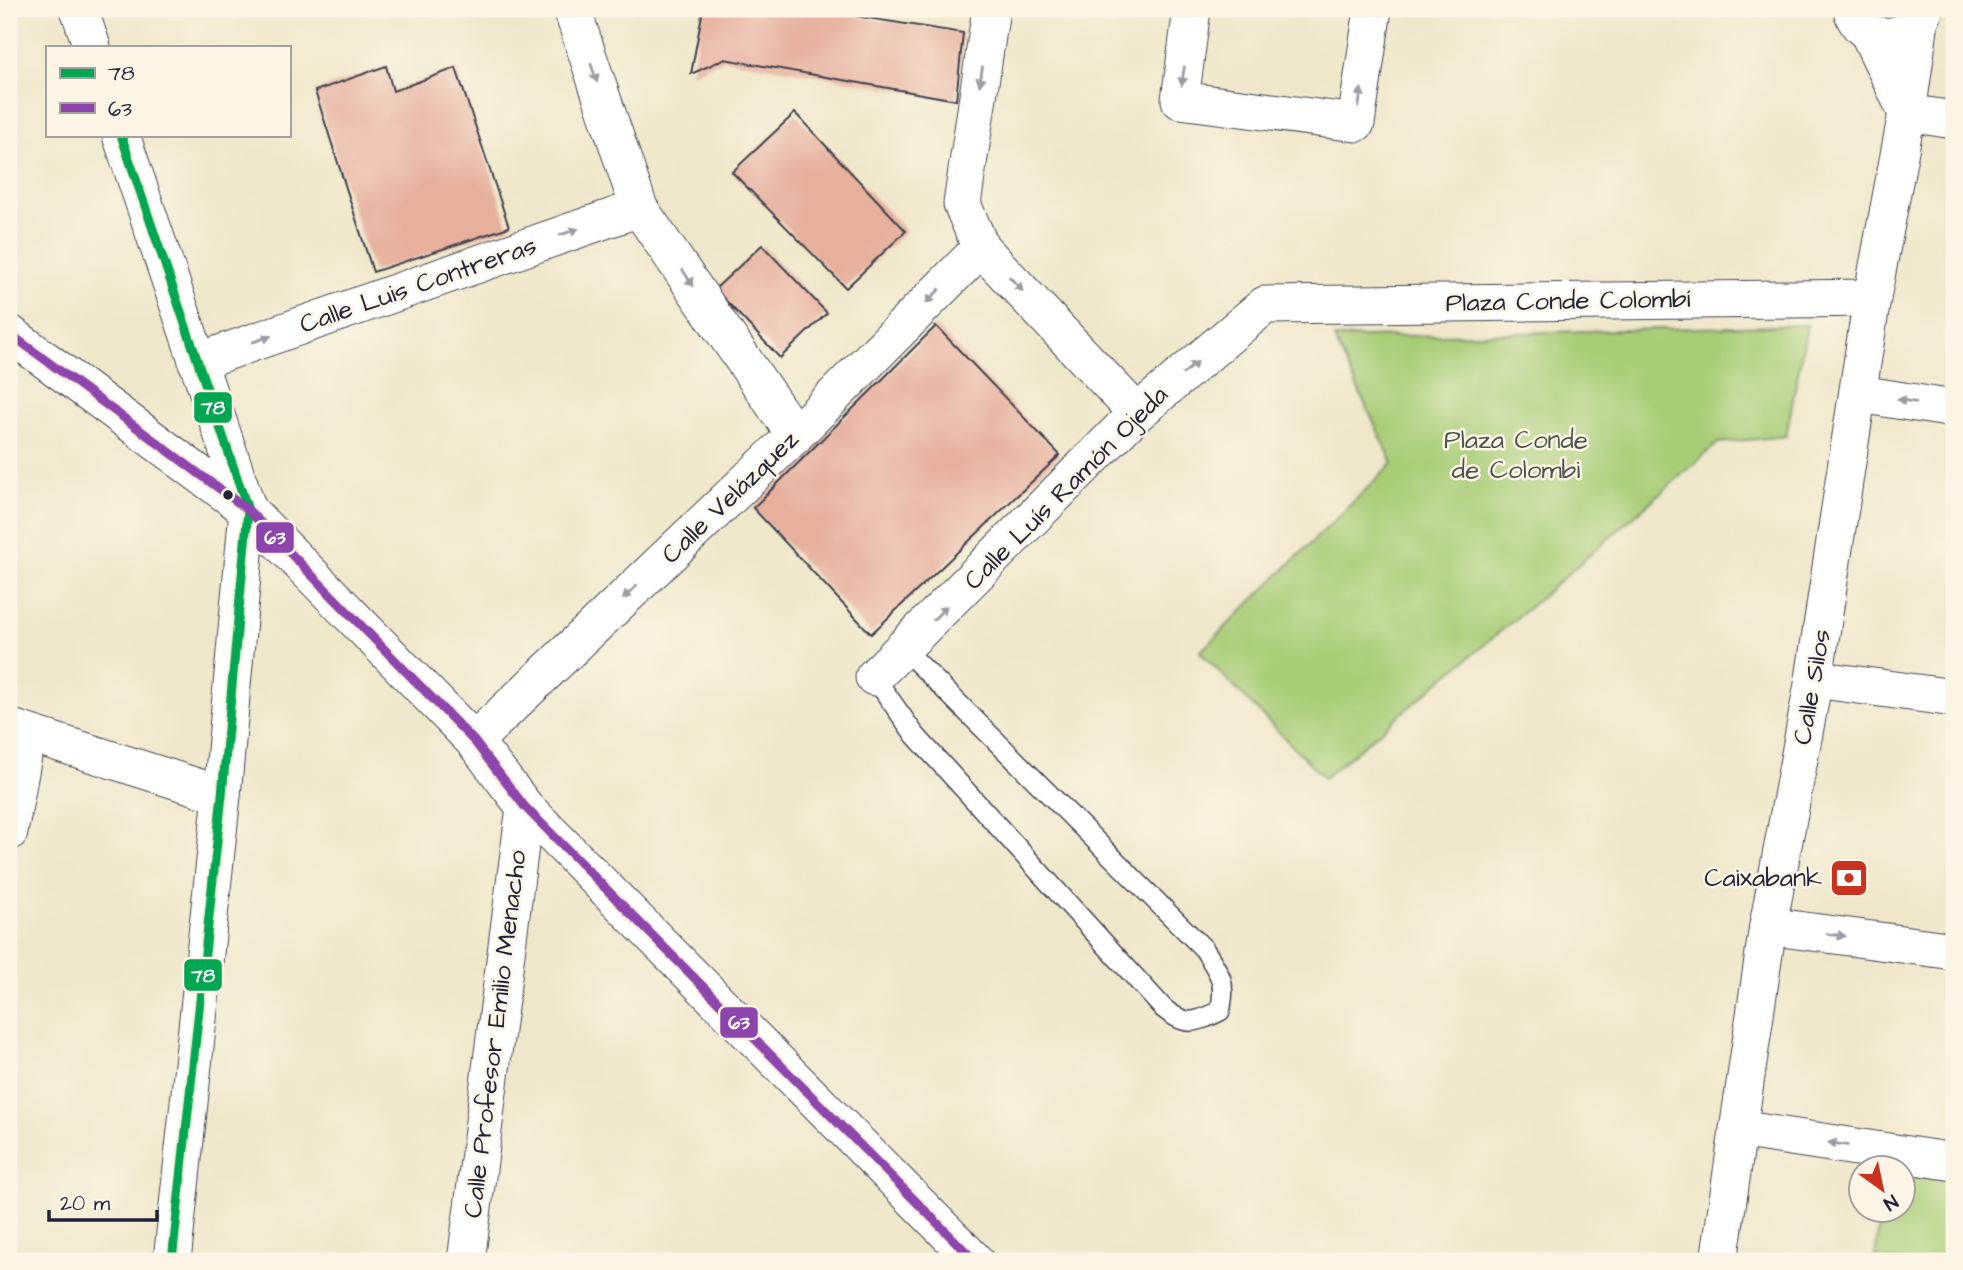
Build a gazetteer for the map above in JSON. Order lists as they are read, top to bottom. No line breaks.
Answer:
{"streets":{"street":["Calle Luis Contreras","Plaza Conde Colombí","Calle Luís Ramón Ojeda","Calle Velázquez","Calle Silos","Calle Profesor Emilio Menacho"]},"crossings":[["Plaza Conde Colombí","Calle Luís Ramón Ojeda"],["Plaza Conde Colombí","Calle Silos"]],"one_way":["Calle Luis Contreras","Calle Luís Ramón Ojeda","Calle Velázquez"],"parks":["Plaza Conde de Colombi"],"places":{"bank":["Caixabank"]},"lines":["transit line 78","transit line 63"],"legend":["78","63"],"scale_bar":"20 m","north":"bottom right"}
